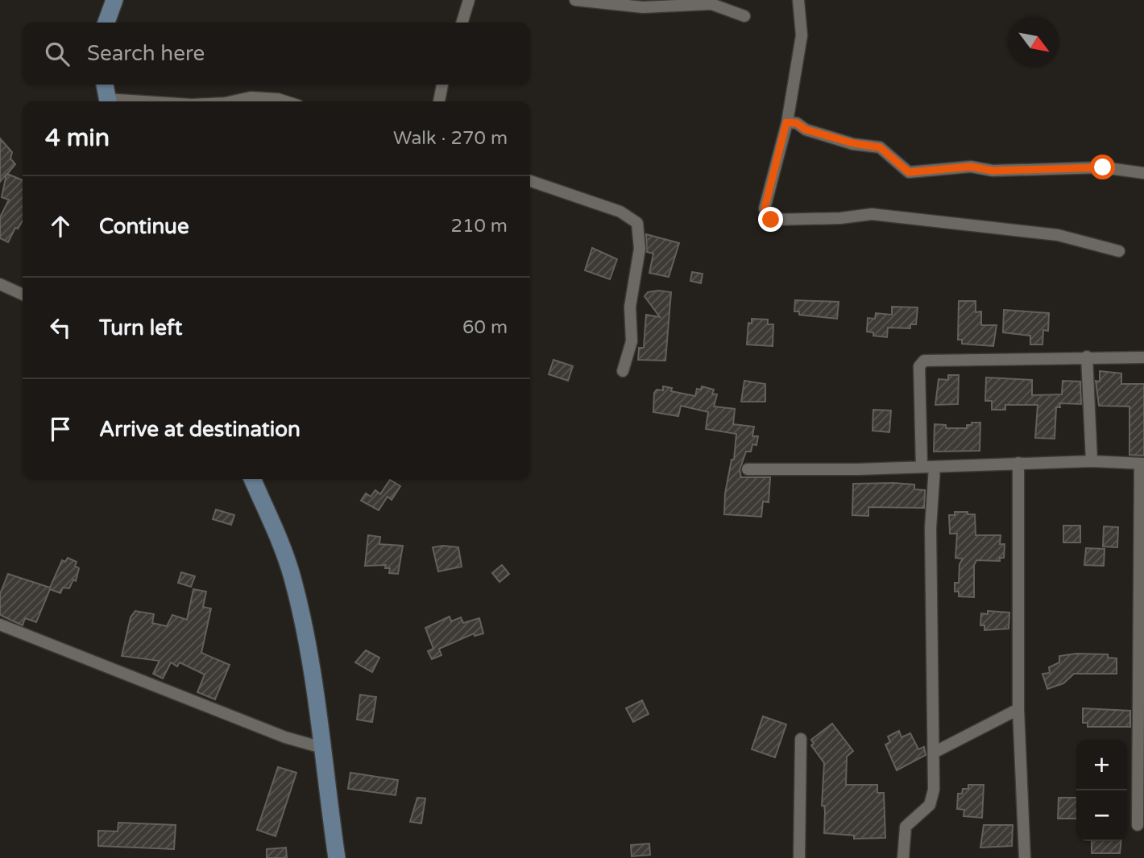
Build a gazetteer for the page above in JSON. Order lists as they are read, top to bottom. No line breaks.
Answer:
{"north":"bottom right","page":{"search":"Search here","heading":["4 min","Walk · 270 m"],"list":[["Continue","210 m"],["Turn left","60 m"],"Arrive at destination"],"map_buttons":["+","−"]}}
